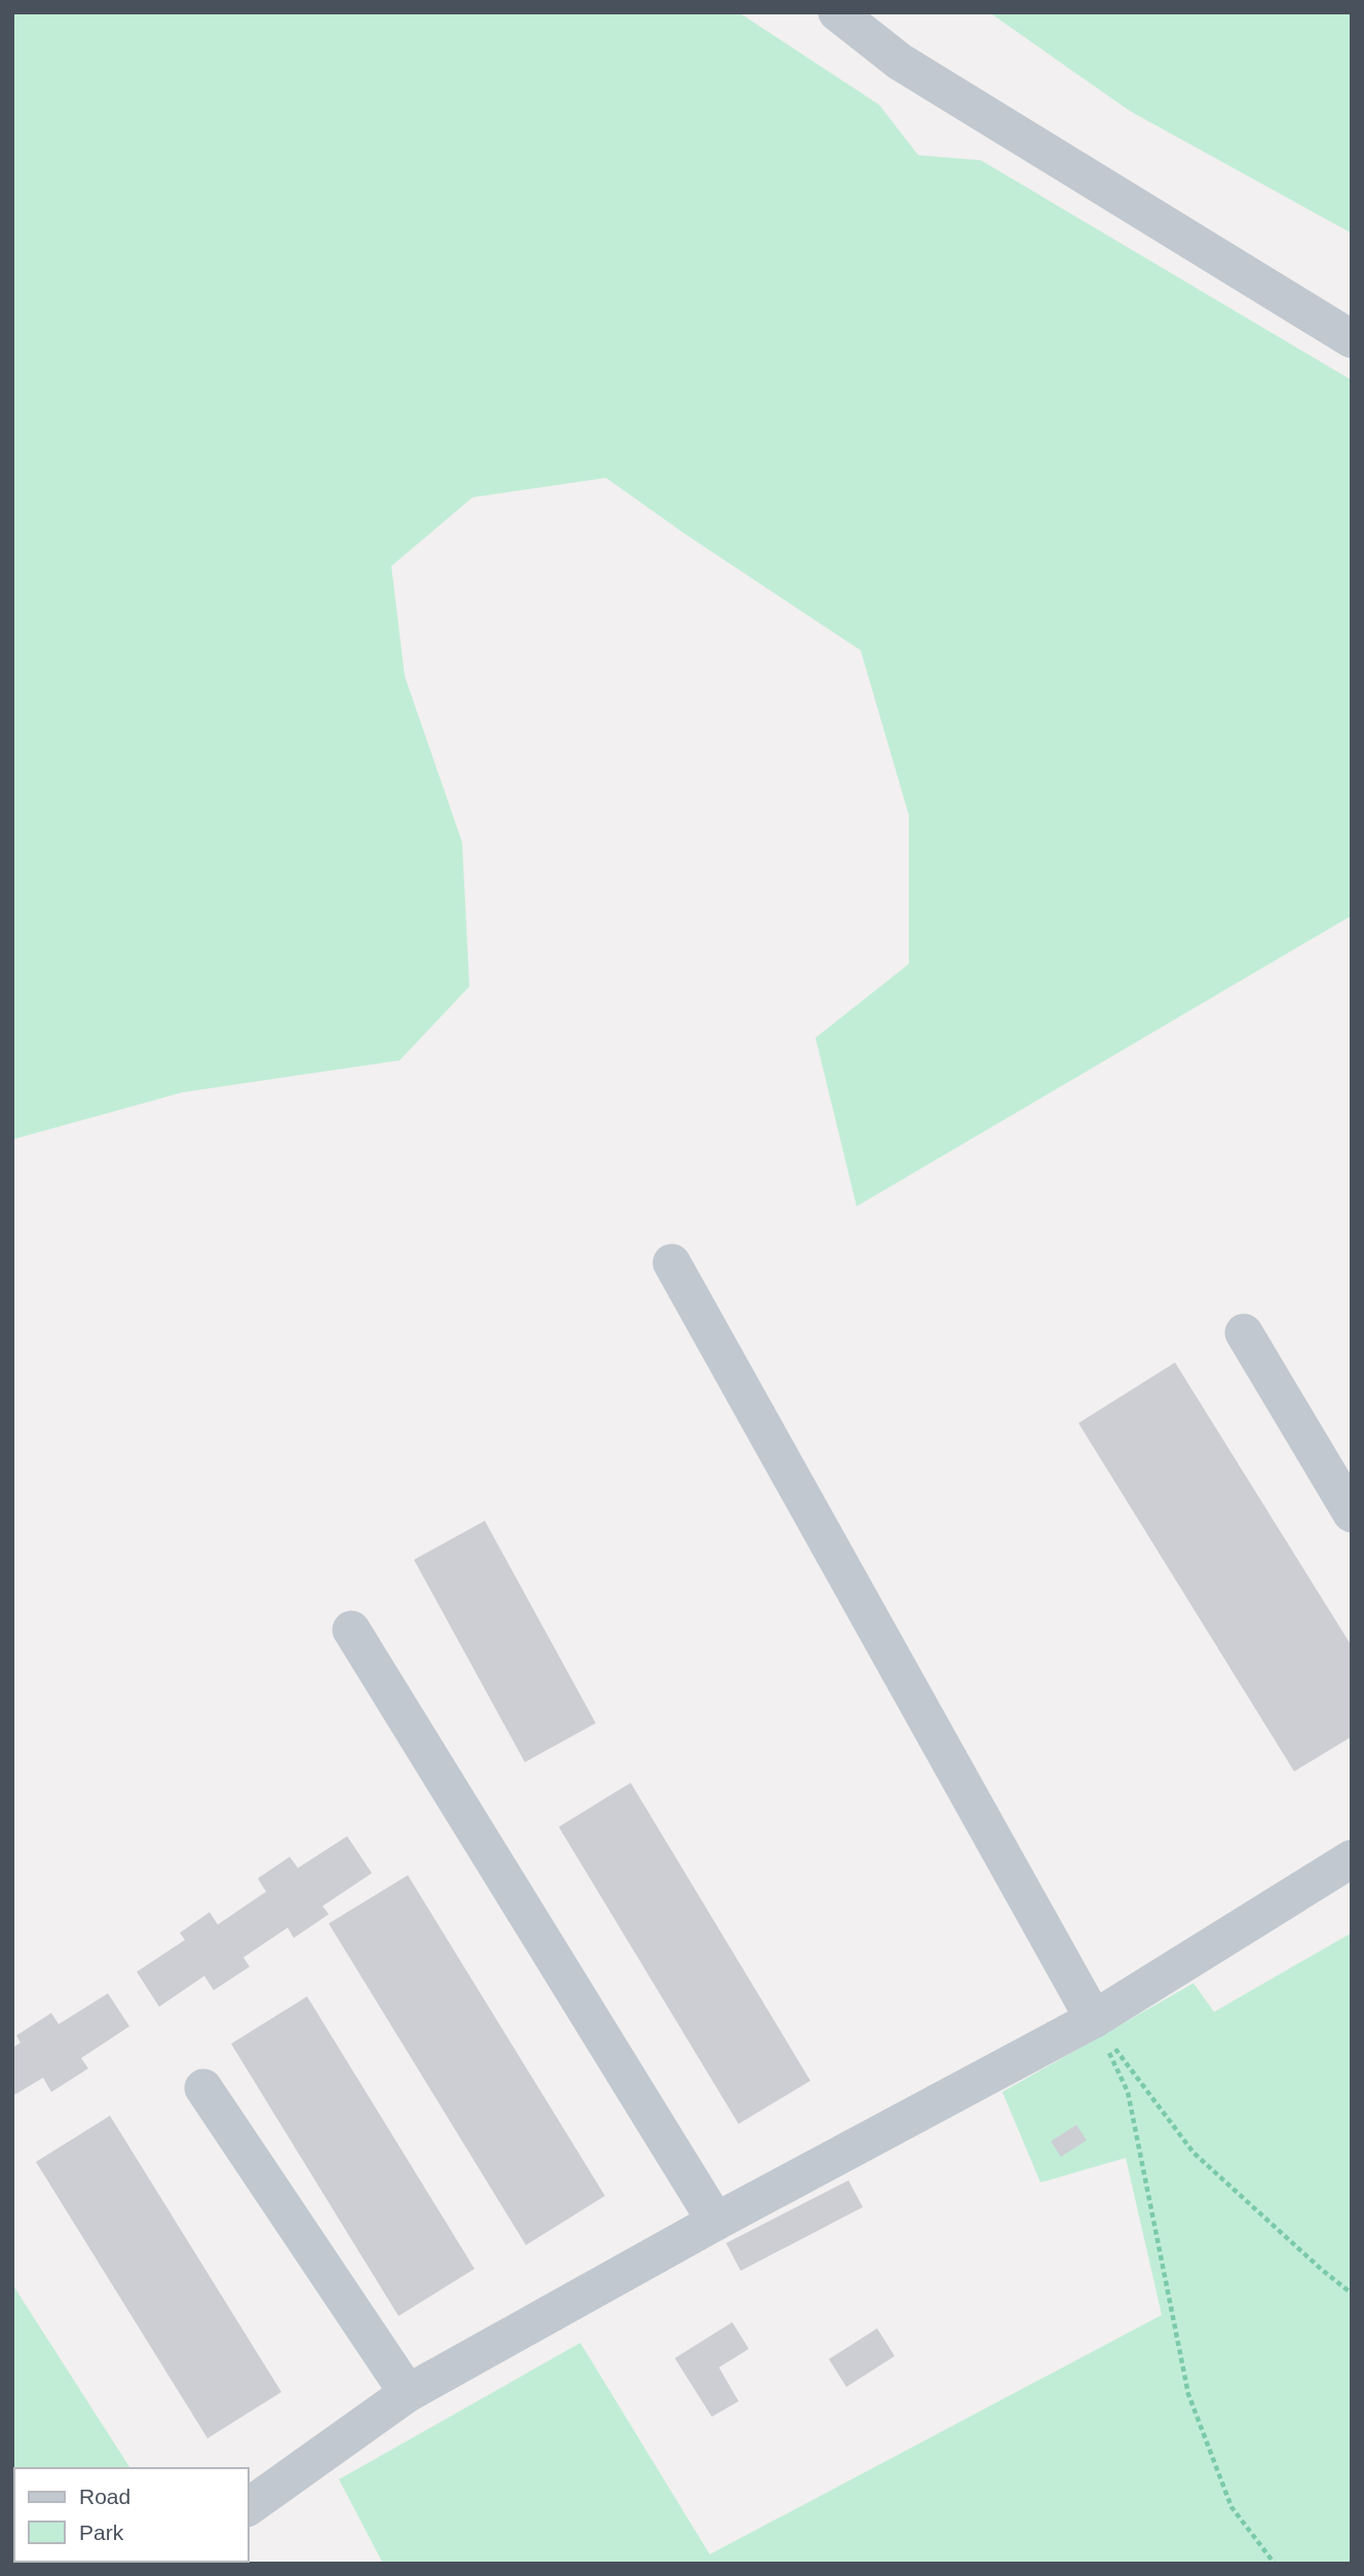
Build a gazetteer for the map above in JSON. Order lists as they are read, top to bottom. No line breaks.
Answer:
{"legend":["Road","Park"]}
